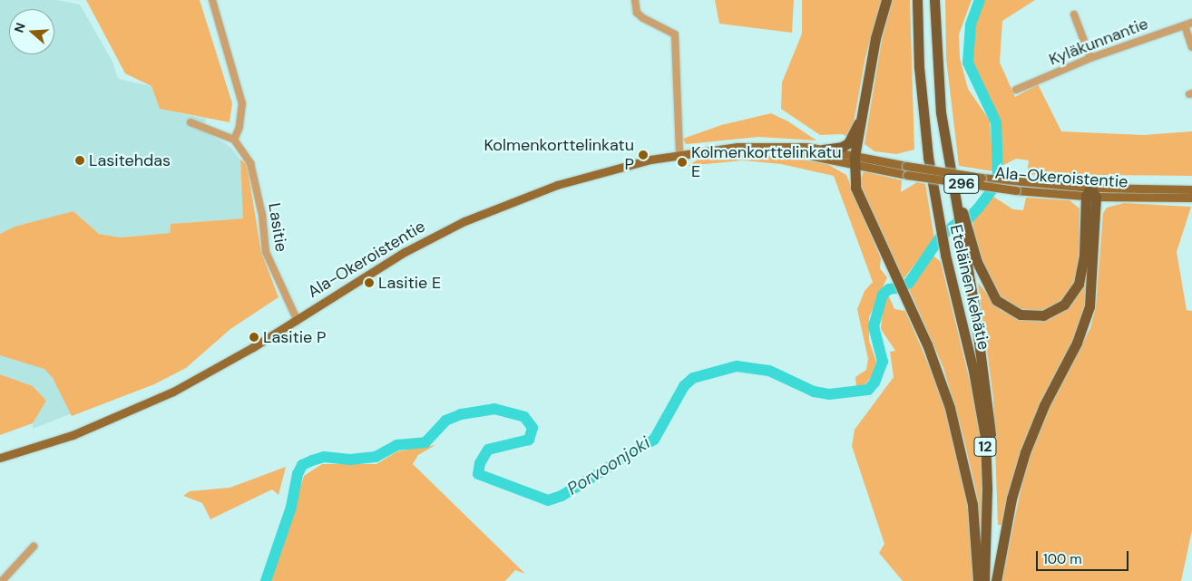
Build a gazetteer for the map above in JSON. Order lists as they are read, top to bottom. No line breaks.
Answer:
{"streets":{"highway":["Eteläinen kehätie","12"],"main road":["Ala-Okeroistentie","296"],"street":["Kyläkunnantie","Lasitie"]},"crossings":[["Ala-Okeroistentie","Lasitie"]],"water":["Porvoonjoki"],"places":["Kolmenkorttelinkatu P","Lasitehdas","Kolmenkorttelinkatu E","Lasitie E","Lasitie P"],"scale_bar":"100 m","north":"left"}
